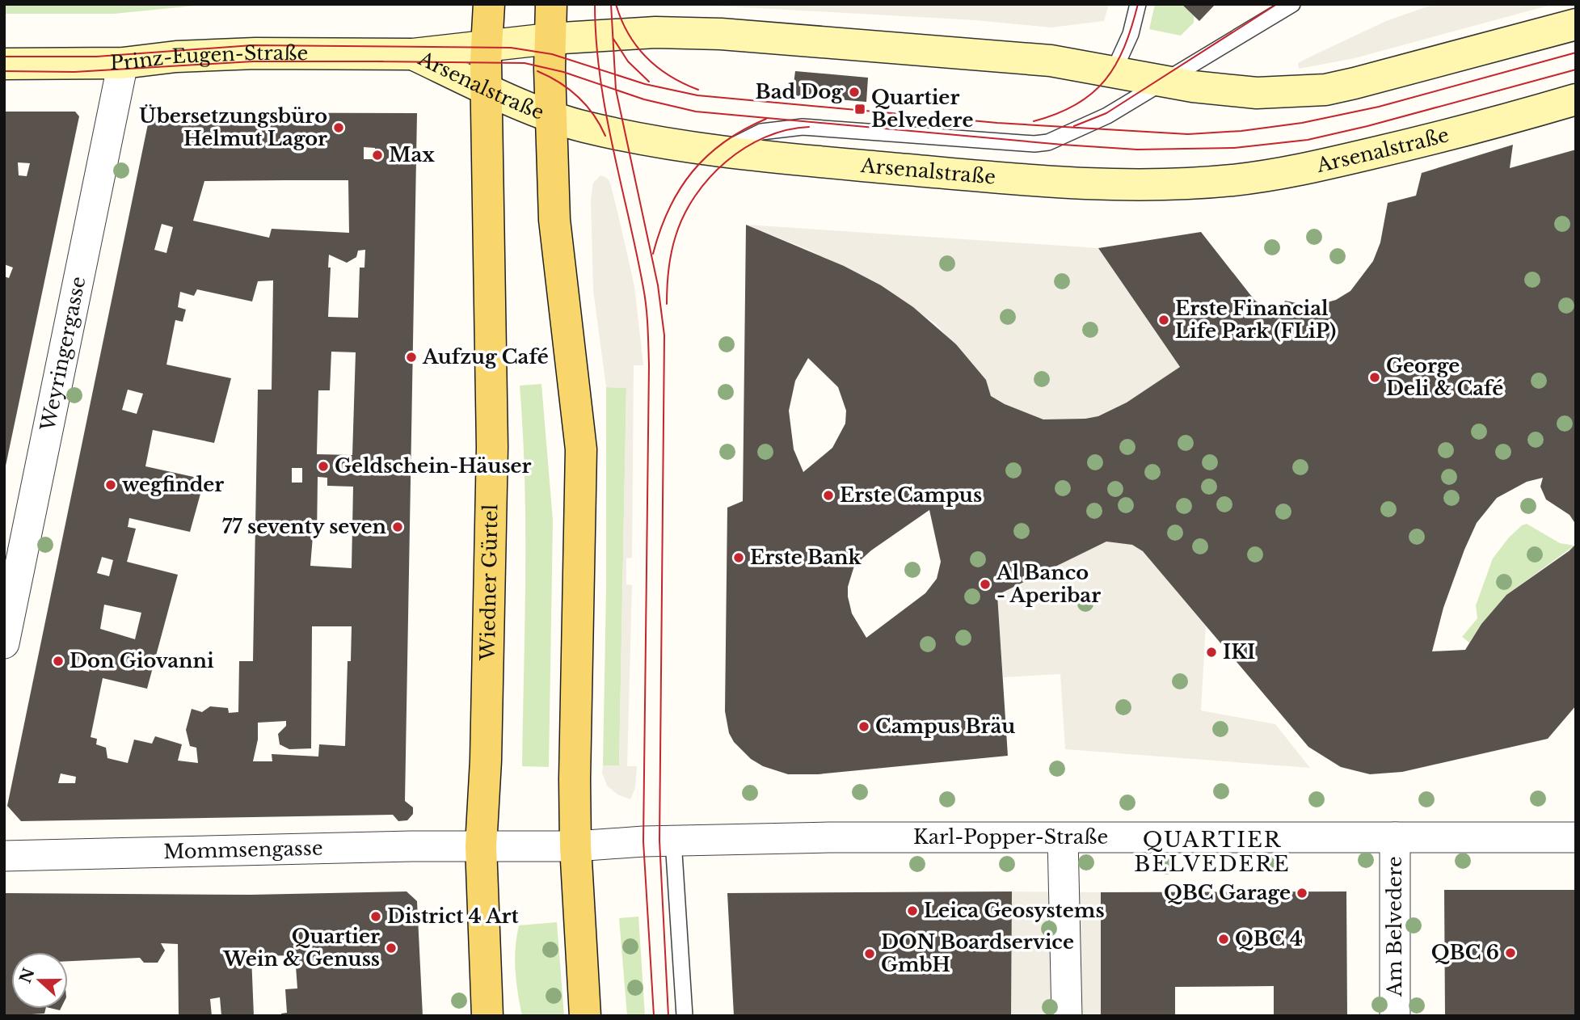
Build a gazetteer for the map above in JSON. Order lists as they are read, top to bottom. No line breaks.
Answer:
{"streets":{"main road":["Prinz-Eugen-Straße","Arsenalstraße","Wiedner Gürtel"],"street":["Weyringergasse","Karl-Popper-Straße","Mommsengasse","Am Belvedere"]},"crossings":[["Prinz-Eugen-Straße","Arsenalstraße"],["Prinz-Eugen-Straße","Weyringergasse"],["Arsenalstraße","Wiedner Gürtel"],["Wiedner Gürtel","Karl-Popper-Straße"],["Wiedner Gürtel","Mommsengasse"],["Karl-Popper-Straße","Mommsengasse"],["Karl-Popper-Straße","Am Belvedere"]],"districts":["QUARTIER BELVEDERE"],"places":{"other":["Bad Dog","Übersetzungsbüro Helmut Lagor","Max","Erste Financial Life Park (FLiP)","Aufzug Café","George Deli & Café","Geldschein-Häuser","wegfinder","Erste Campus","77 seventy seven","Erste Bank","Al Banco - Aperibar","IKI","Don Giovanni","Campus Bräu","QBC Garage","Leica Geosystems","District 4 Art","QBC 4","Quartier Wein & Genuss","QBC 6","DON Boardservice GmbH"],"transit":["Quartier Belvedere"]},"north":"left"}
